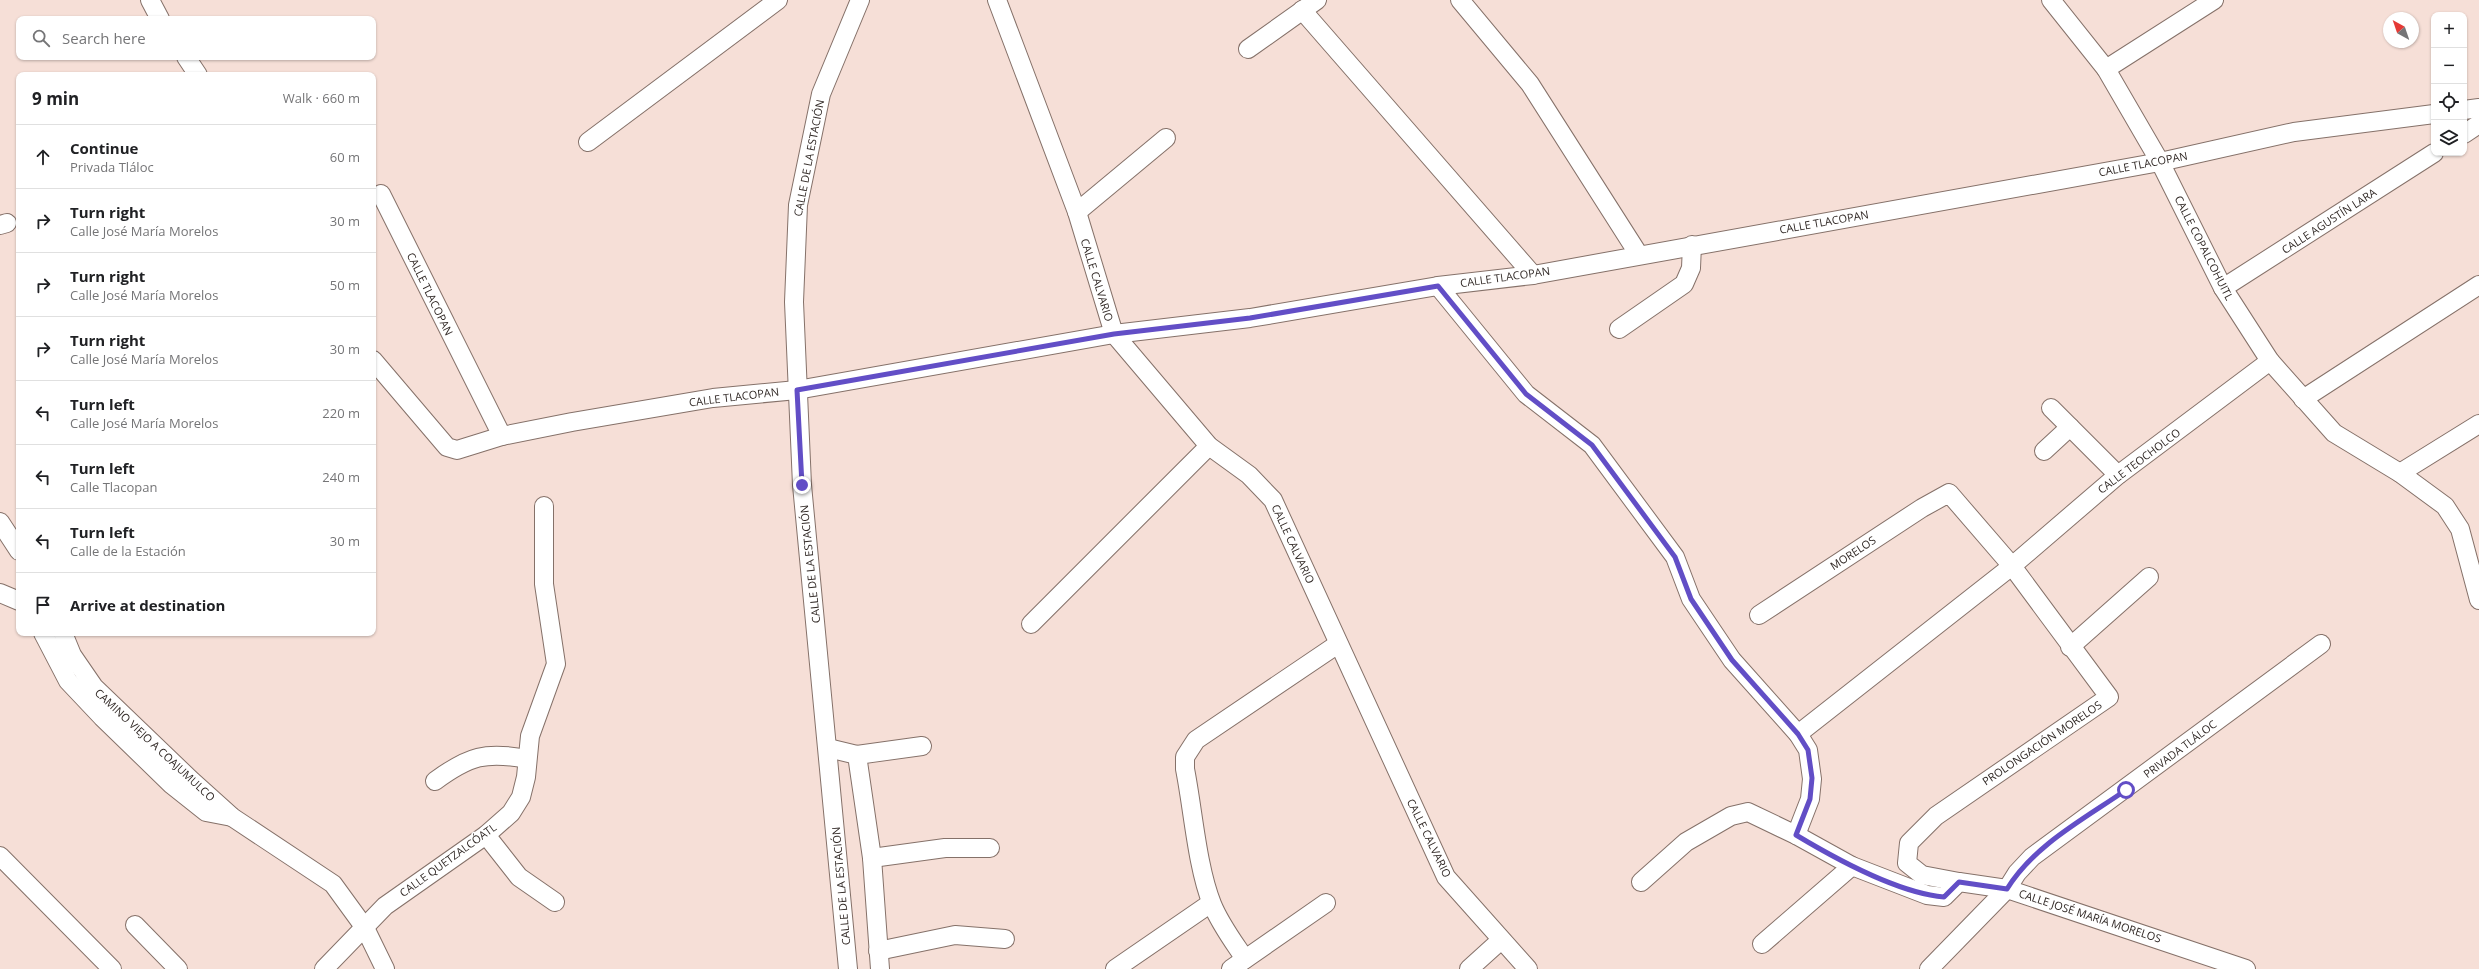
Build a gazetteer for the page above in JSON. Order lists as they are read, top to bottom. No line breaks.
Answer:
{"streets":{"street":["CALLE DE LA ESTACIÓN","CALLE TLACOPAN","CALLE AGUSTÍN LARA","CALLE COPALCOHUITL","CALLE CALVARIO","CALLE TEOCHOLCO","MORELOS","PROLONGACIÓN MORELOS","CAMINO VIEJO A COAJUMULCO","PRIVADA TLÁLOC","CALLE QUETZALCÓATL","CALLE JOSÉ MARÍA MORELOS"]},"crossings":[["CALLE DE LA ESTACIÓN","CALLE TLACOPAN"],["CALLE TLACOPAN","CALLE COPALCOHUITL"],["CALLE TLACOPAN","CALLE CALVARIO"],["CALLE AGUSTÍN LARA","CALLE COPALCOHUITL"],["CALLE COPALCOHUITL","CALLE TEOCHOLCO"],["CALLE TEOCHOLCO","PROLONGACIÓN MORELOS"],["MORELOS","PROLONGACIÓN MORELOS"],["PROLONGACIÓN MORELOS","CALLE JOSÉ MARÍA MORELOS"],["CAMINO VIEJO A COAJUMULCO","CALLE QUETZALCÓATL"],["PRIVADA TLÁLOC","CALLE JOSÉ MARÍA MORELOS"]],"north":"top left","page":{"map_buttons":["+","−"],"search":"Search here","heading":["9 min","Walk · 660 m"],"list":[["Continue","Privada Tláloc","60 m"],["Turn right","Calle José María Morelos","30 m"],["Turn right","Calle José María Morelos","50 m"],["Turn right","Calle José María Morelos","30 m"],["Turn left","Calle José María Morelos","220 m"],["Turn left","Calle Tlacopan","240 m"],["Turn left","Calle de la Estación","30 m"],"Arrive at destination"]}}
